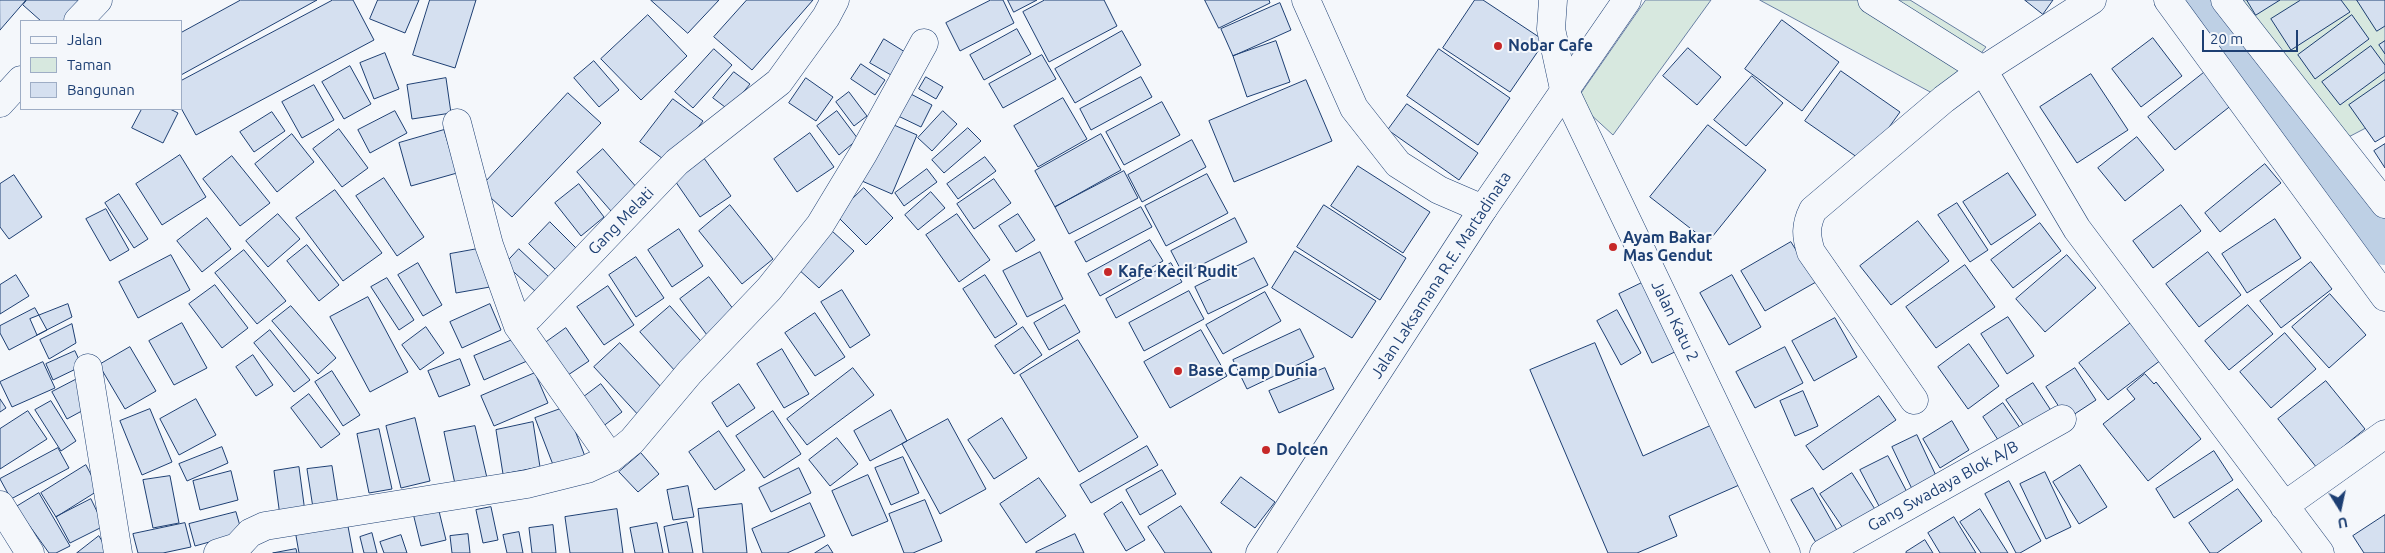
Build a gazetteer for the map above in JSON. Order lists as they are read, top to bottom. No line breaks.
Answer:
{"streets":{"street":["Gang Melati","Jalan Laksamana R.E. Martadinata","Jalan Katu 2","Gang Swadaya Blok A/B"]},"crossings":[["Jalan Laksamana R.E. Martadinata","Jalan Katu 2"]],"places":["Nobar Cafe","Ayam Bakar Mas Gendut","Kafe Kecil Rudit","Base Camp Dunia","Dolcen"],"legend":["Jalan","Taman","Bangunan"],"scale_bar":"20 m","north":"bottom"}
